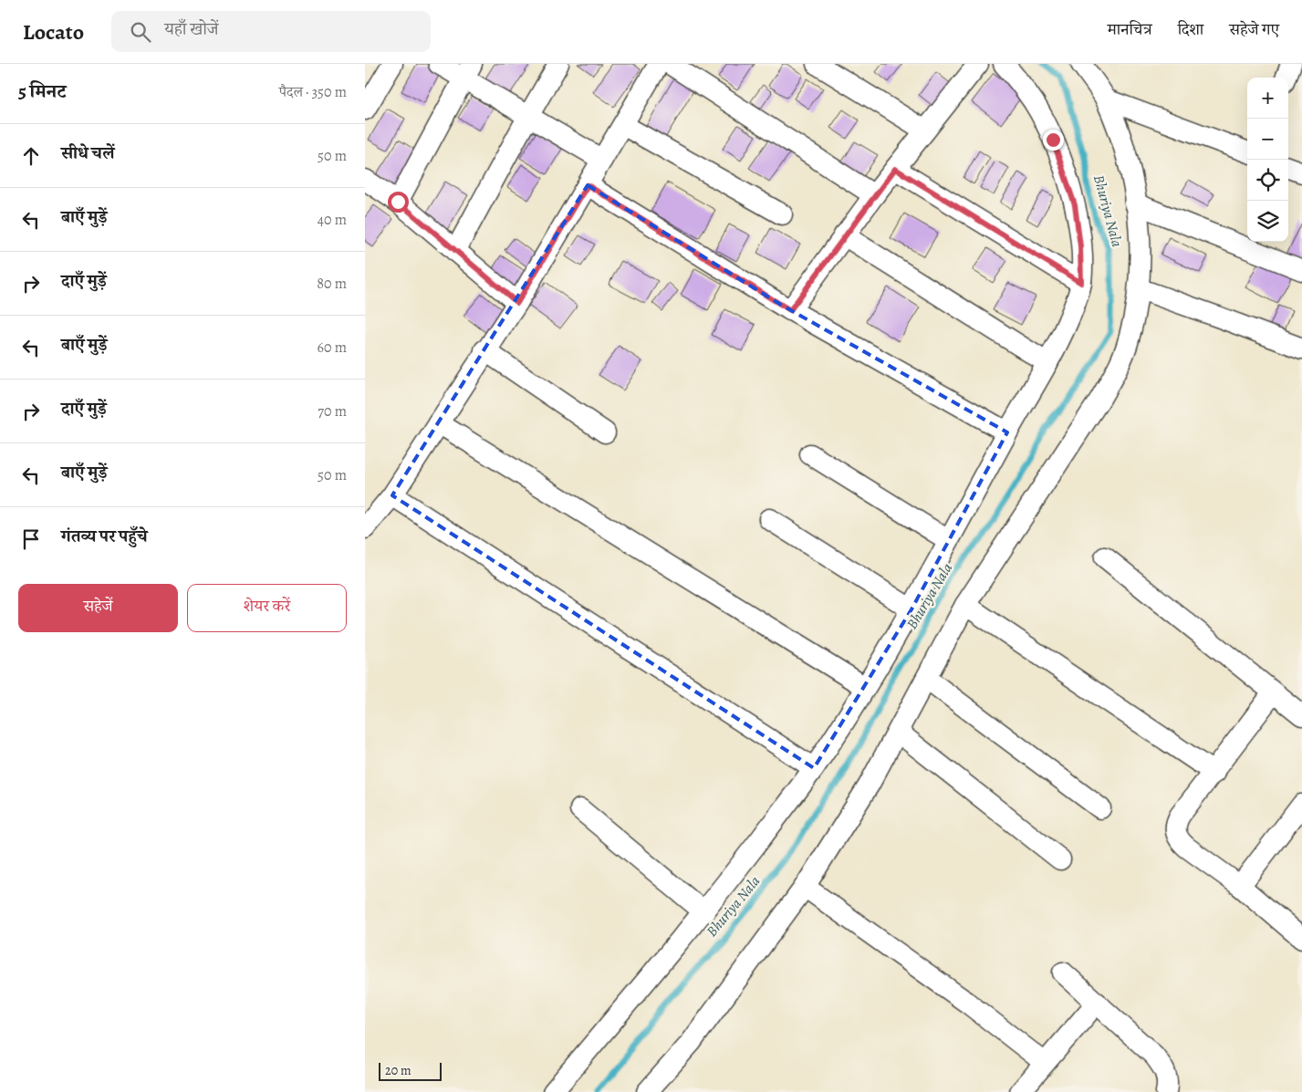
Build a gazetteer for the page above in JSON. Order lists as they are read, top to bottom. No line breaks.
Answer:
{"water":["Bhuriya Nala"],"scale_bar":"20 m","page":{"header":"Locato","search":"यहाँ खोजें","nav":["मानचित्र","दिशा","सहेजे गए"],"heading":["5 मिनट","पैदल · 350 m"],"map_buttons":["+","−"],"list":[["सीधे चलें","50 m"],["बाएँ मुड़ें","40 m"],["दाएँ मुड़ें","80 m"],["बाएँ मुड़ें","60 m"],["दाएँ मुड़ें","70 m"],["बाएँ मुड़ें","50 m"],"गंतव्य पर पहुँचे"],"buttons":["सहेजें","शेयर करें"],"scale":"20 m"}}
